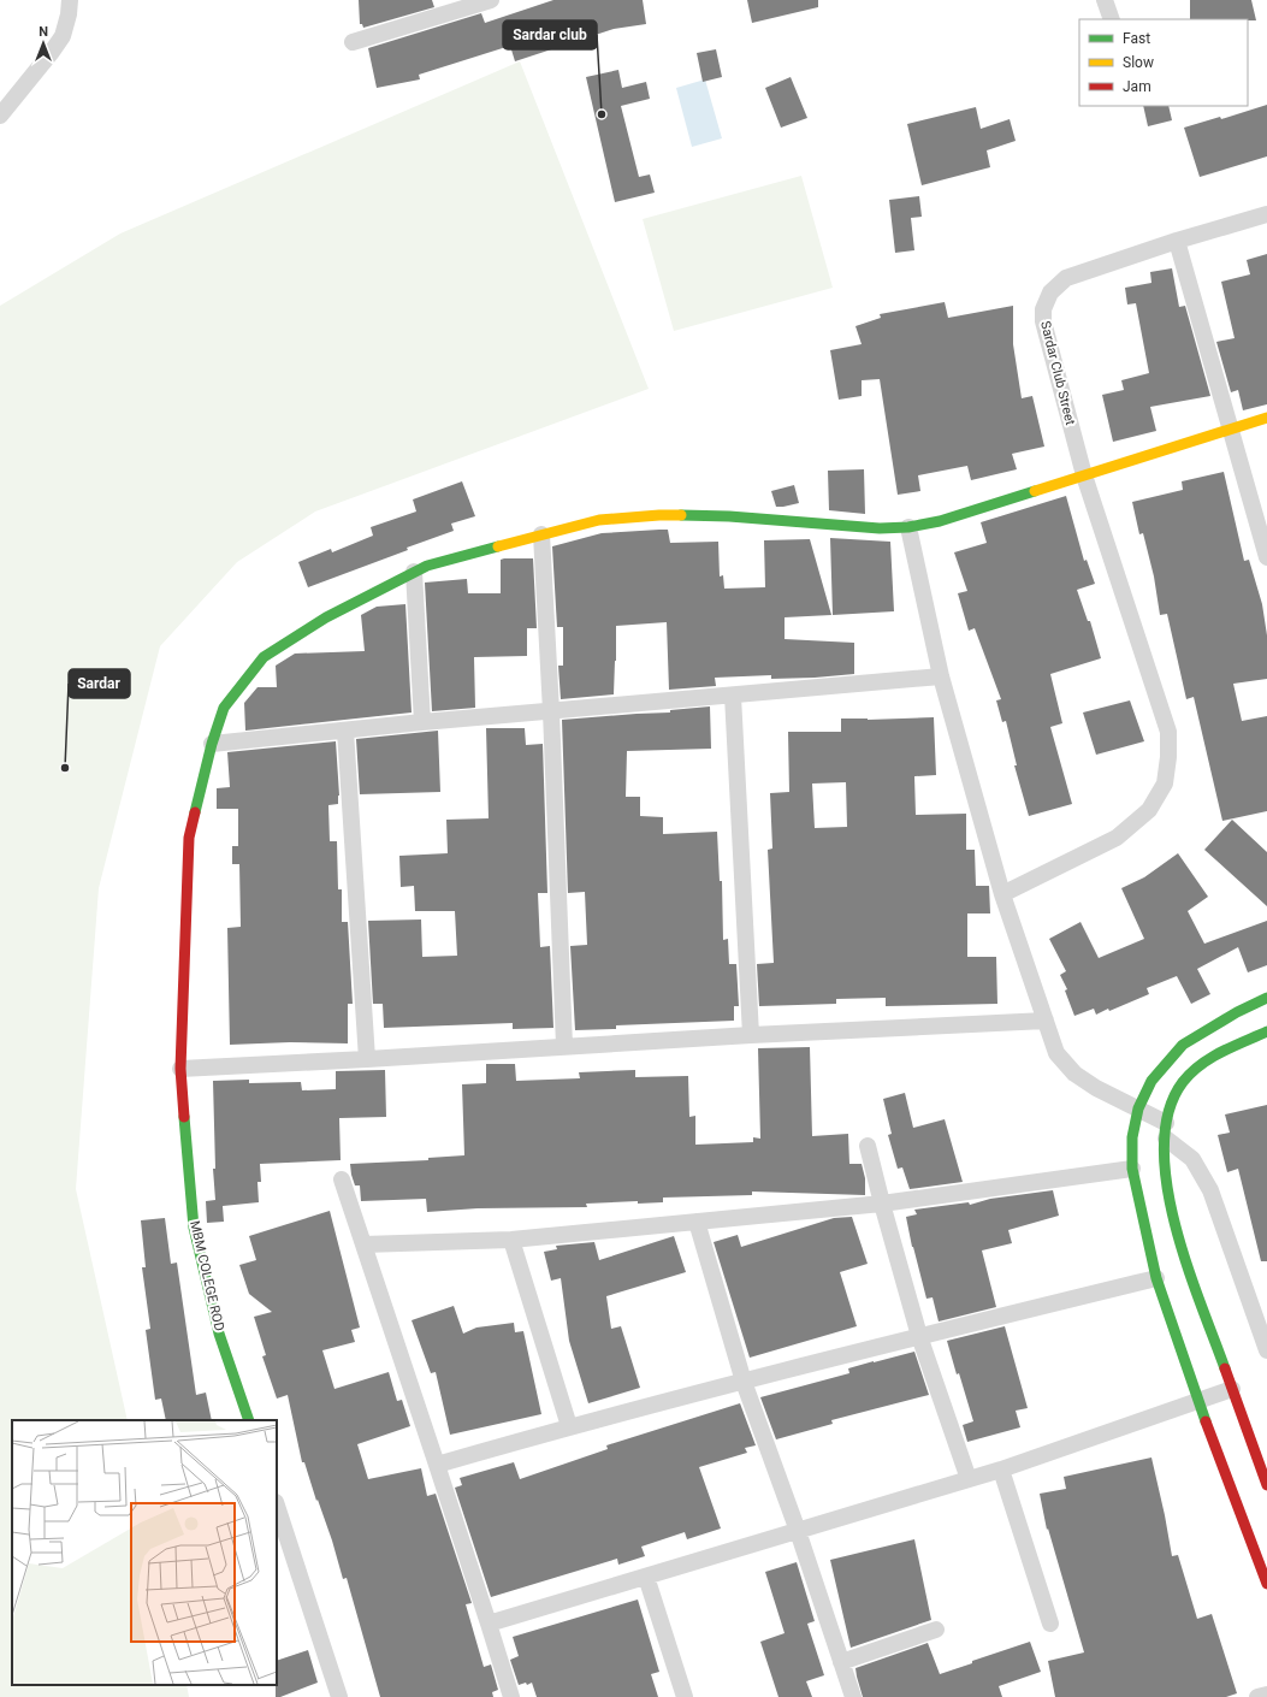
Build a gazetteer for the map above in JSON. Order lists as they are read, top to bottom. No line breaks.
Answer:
{"streets":{"street":["Sardar Club Street","MBM COLEGE ROD"]},"crossings":[["Sardar Club Street","MBM COLEGE ROD"]],"places":["Sardar club","Sardar"],"legend":["Fast","Slow","Jam"],"north":"top"}
